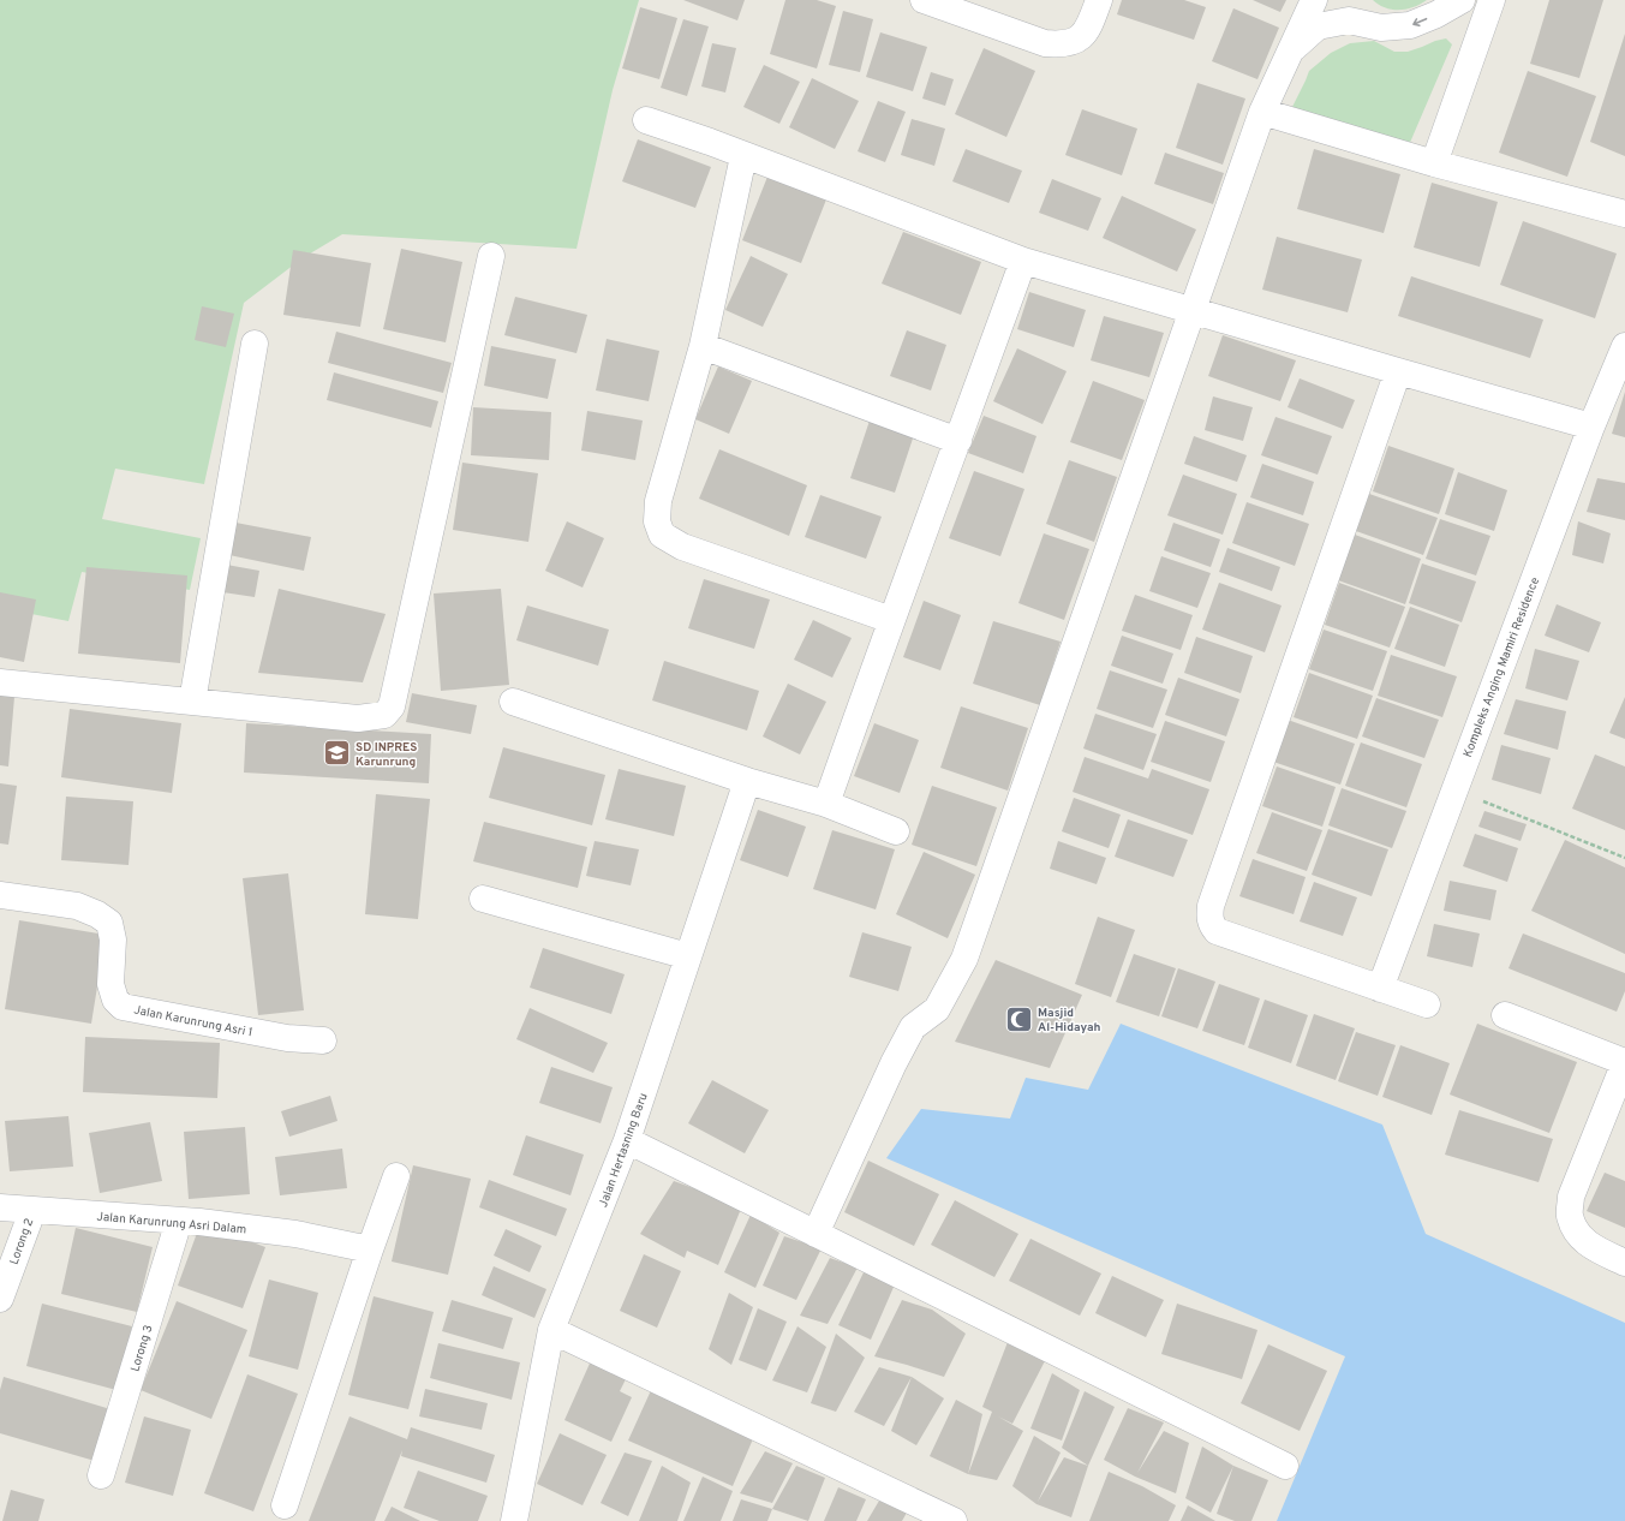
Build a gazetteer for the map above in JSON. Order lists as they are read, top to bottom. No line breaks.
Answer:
{"streets":{"street":["Kompleks Anging Mamiri Residence","Jalan Karunrung Asri 1","Jalan Hertasning Baru","Jalan Karunrung Asri Dalam","Lorong 2","Lorong 3"]},"crossings":[["Jalan Karunrung Asri Dalam","Lorong 2"],["Jalan Karunrung Asri Dalam","Lorong 3"]],"places":{"school or university":["SD INPRES Karunrung"],"mosque":["Masjid Al-Hidayah"]}}
